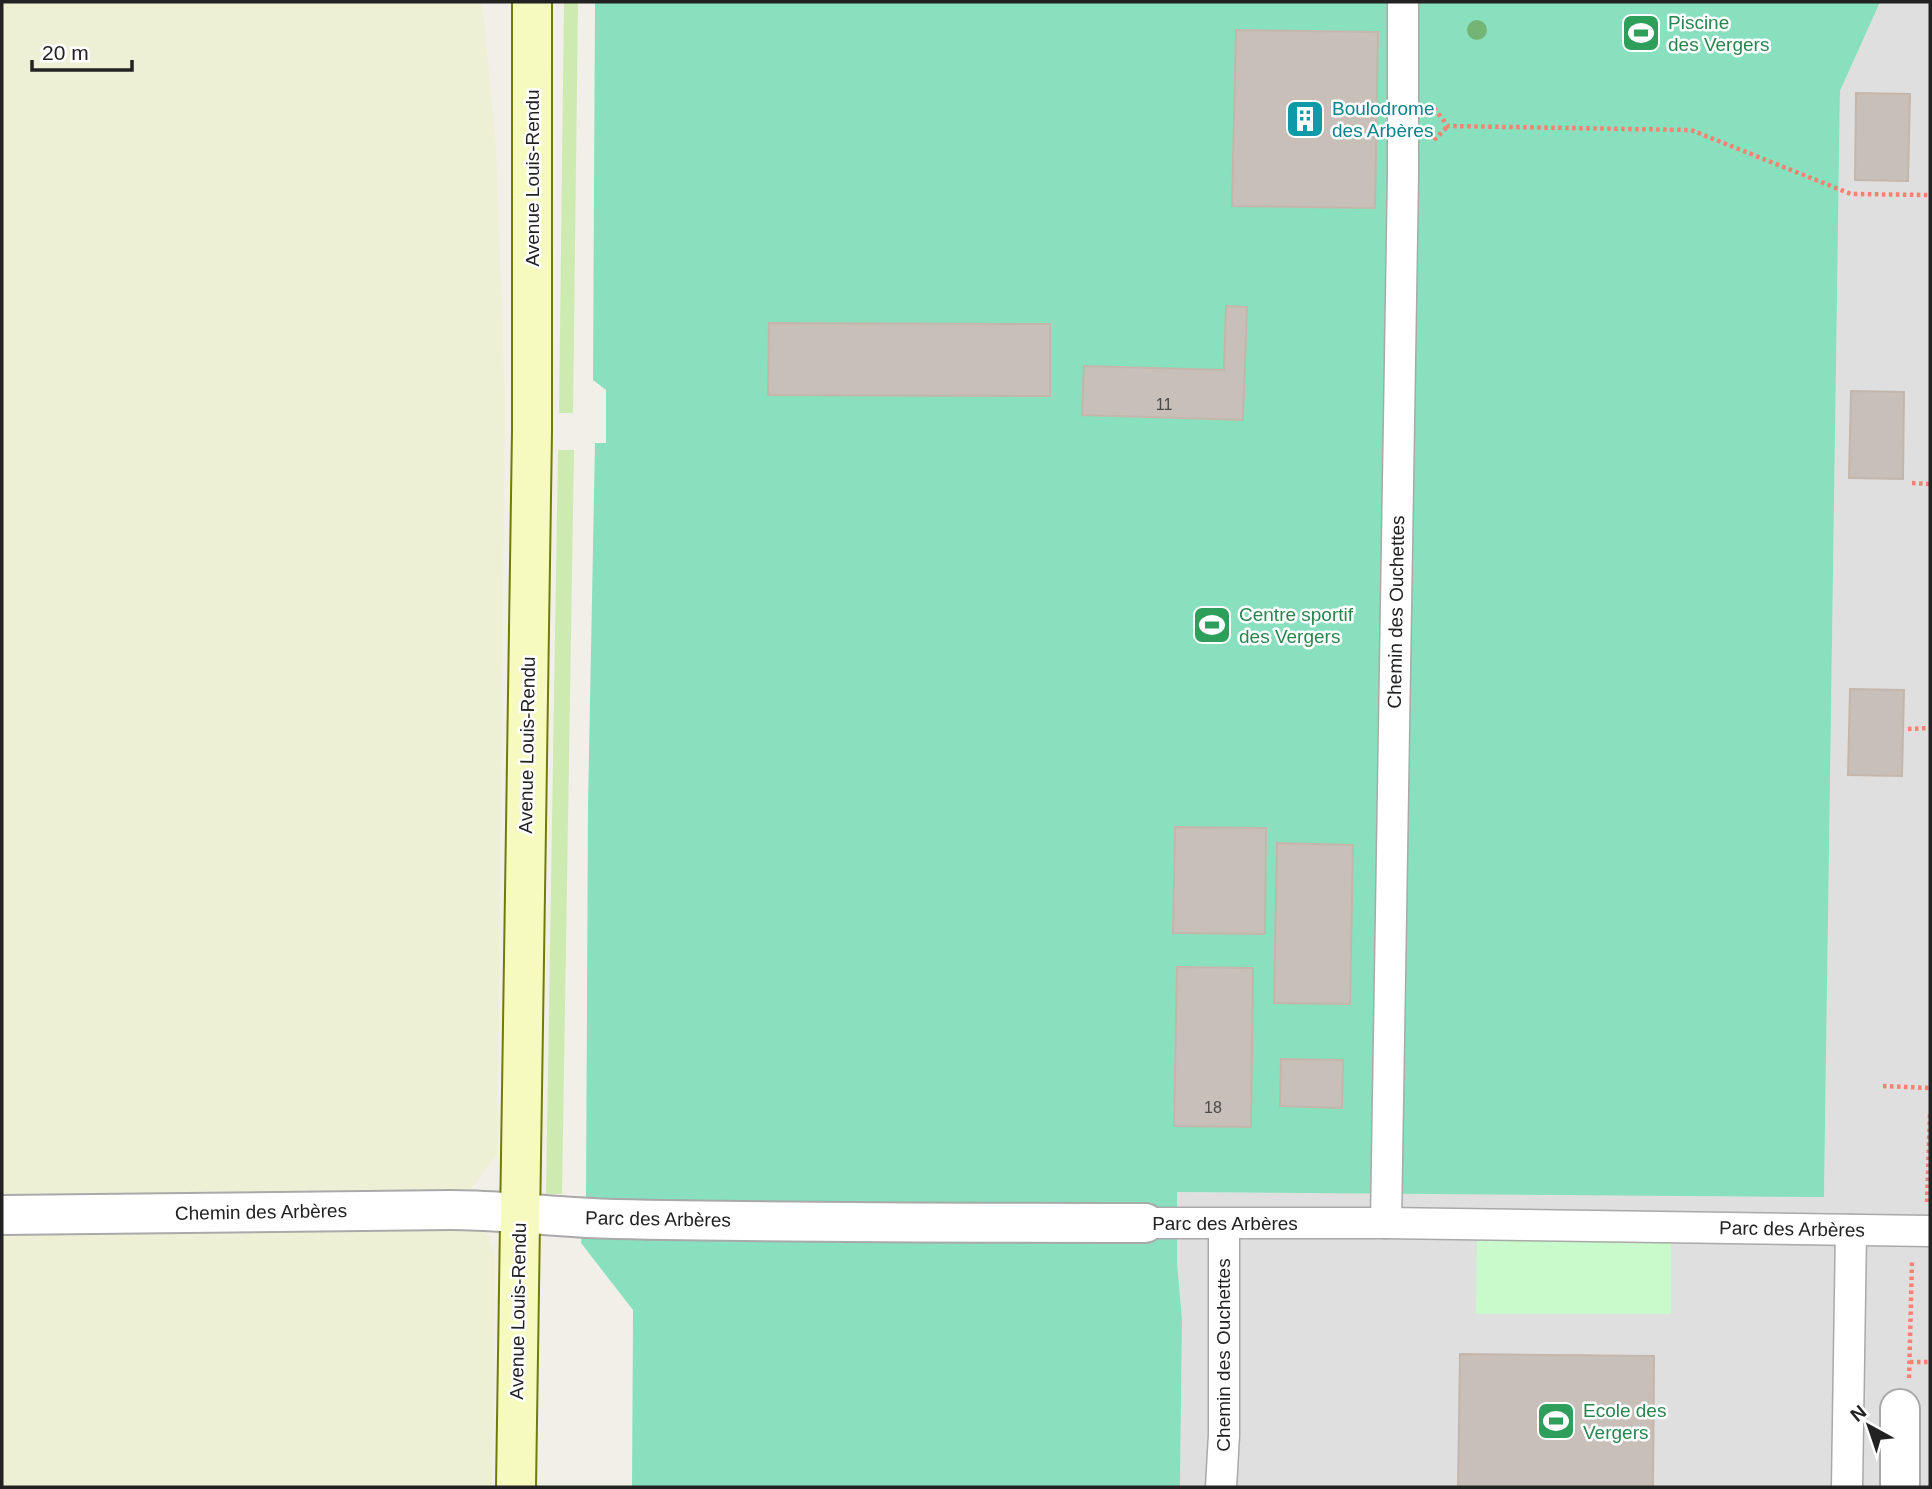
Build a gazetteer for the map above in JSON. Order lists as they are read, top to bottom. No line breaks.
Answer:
{"streets":{"main road":["Avenue Louis-Rendu"],"street":["Chemin des Ouchettes","Chemin des Arbères","Parc des Arbères"]},"crossings":[["Avenue Louis-Rendu","Chemin des Arbères"],["Avenue Louis-Rendu","Parc des Arbères"],["Chemin des Ouchettes","Parc des Arbères"],["Chemin des Arbères","Parc des Arbères"]],"places":{"sports":["Piscine des Vergers","Centre sportif des Vergers","Ecole des Vergers"],"building":["Boulodrome des Arbères"]},"house_numbers":["11","18"],"scale_bar":"20 m","north":"top left"}
